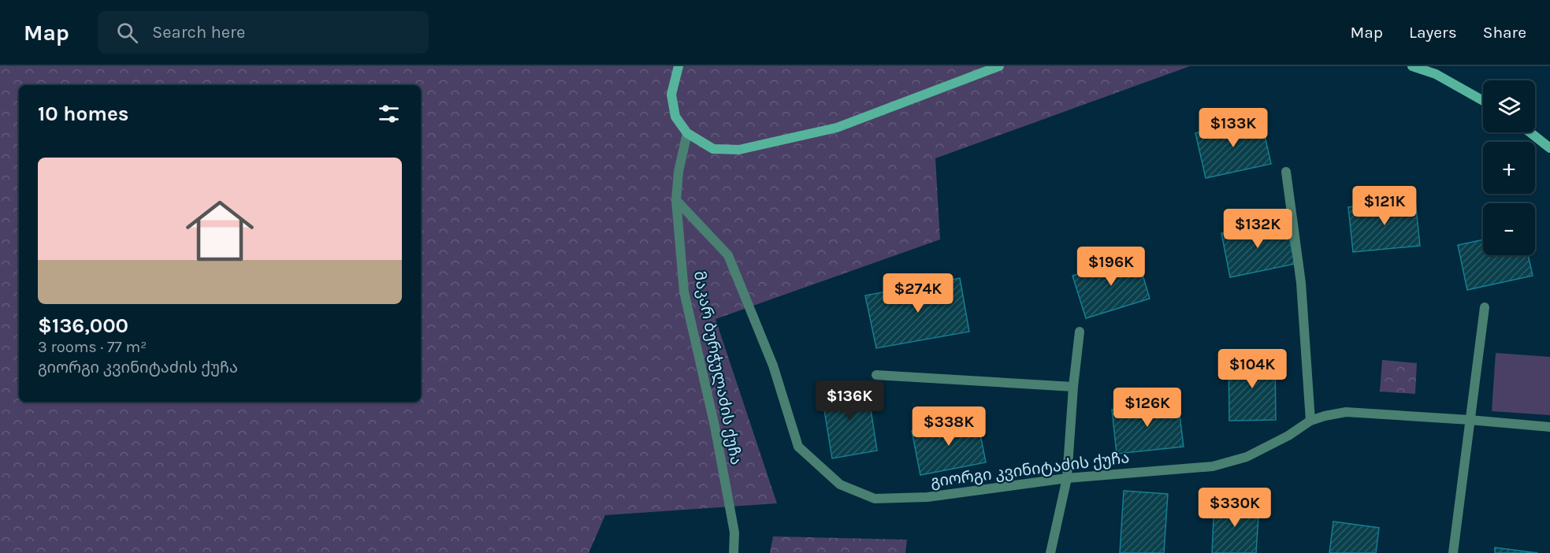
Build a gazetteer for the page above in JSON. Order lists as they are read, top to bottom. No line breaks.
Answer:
{"streets":{"street":["მაკარ ბურჭულაძის ქუჩა","გიორგი კვინიტაძის ქუჩა"]},"crossings":[["მაკარ ბურჭულაძის ქუჩა","გიორგი კვინიტაძის ქუჩა"]],"page":{"header":"Map","search":"Search here","nav":["Map","Layers","Share"],"map_buttons":["+","−"],"heading":"10 homes","price":["$133K","$121K","$132K","$196K","$274K","$104K","$136K","$126K","$338K","$330K"],"list":[{"name":"$136,000","note":"3 rooms · 77 m² · გიორგი კვინიტაძის ქუჩა"}]}}
